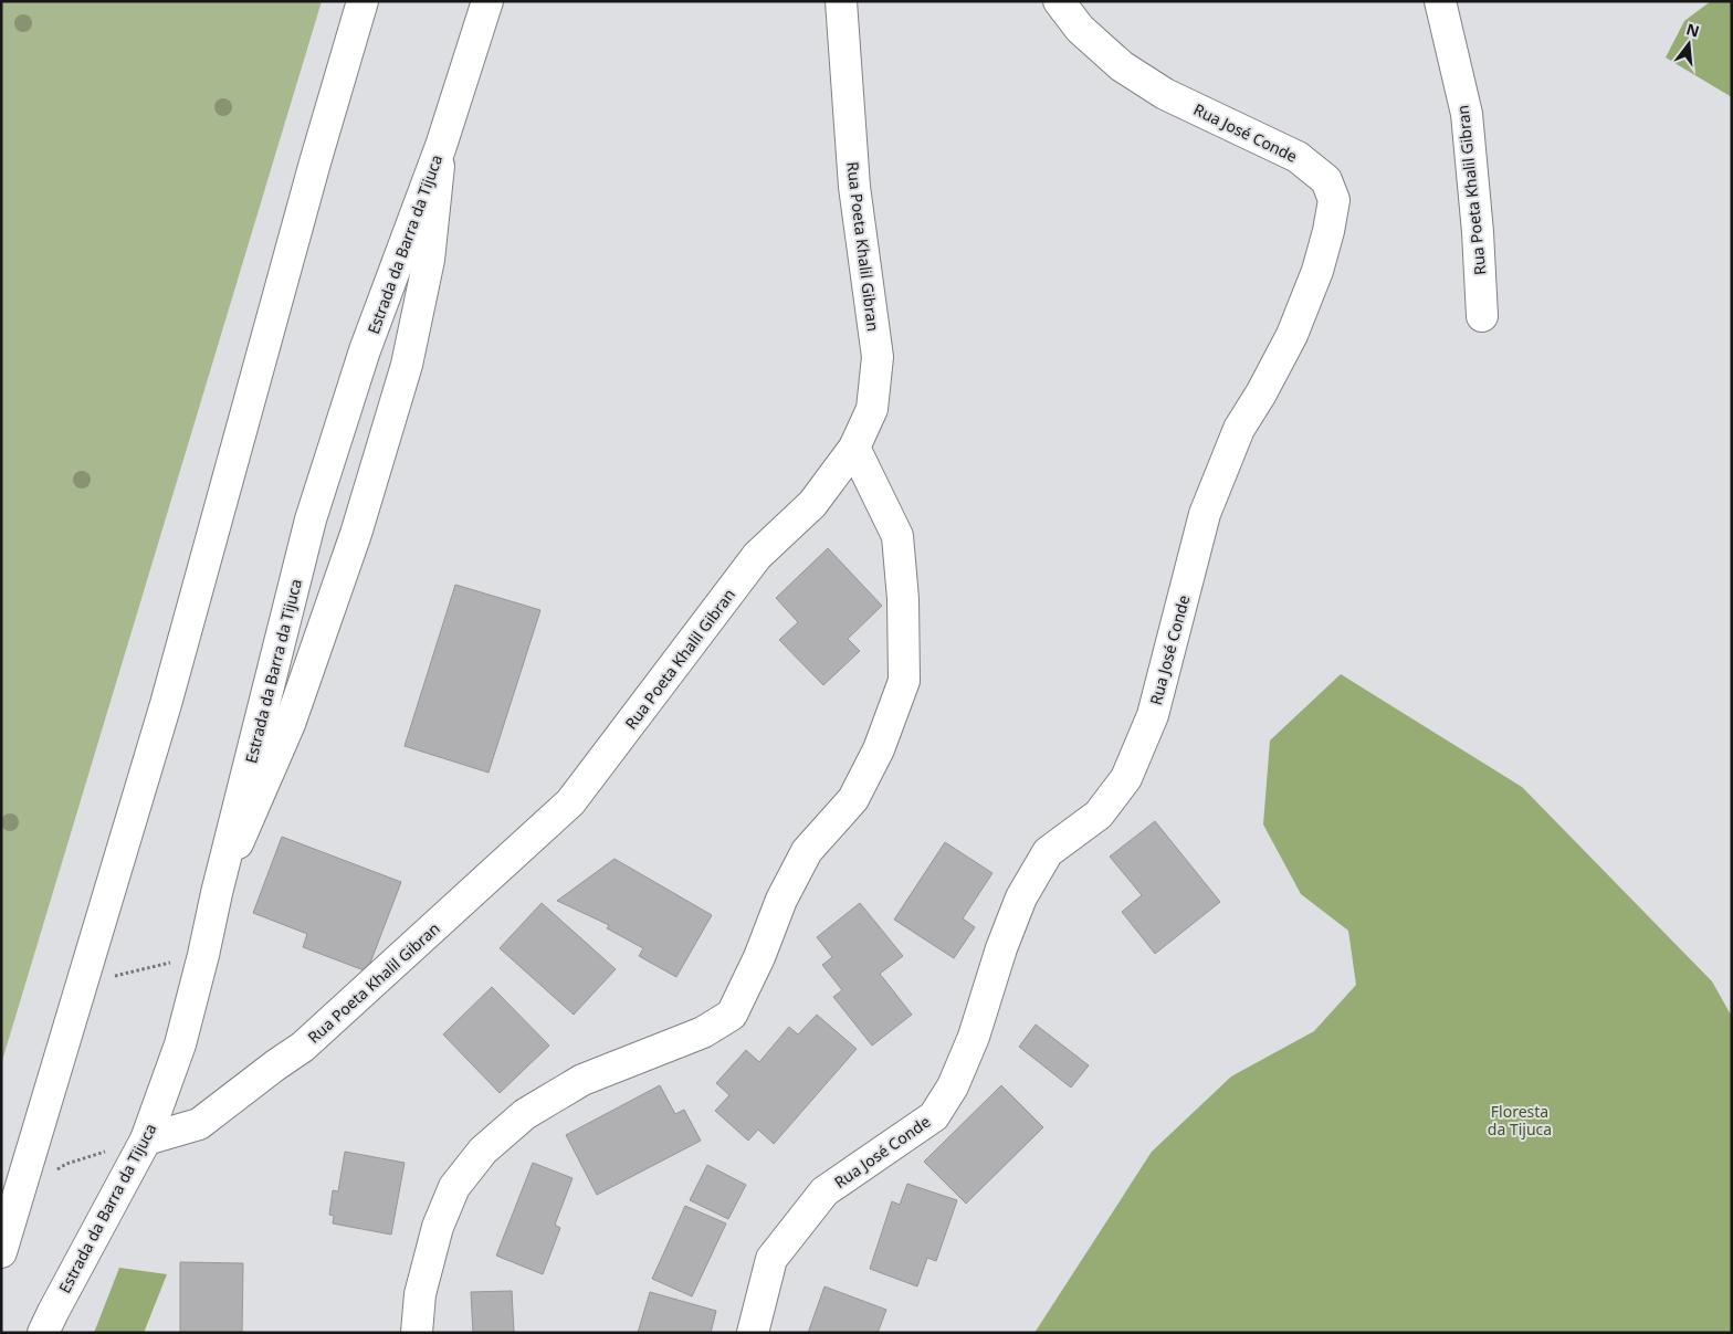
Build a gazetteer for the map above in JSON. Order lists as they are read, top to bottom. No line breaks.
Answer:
{"streets":{"street":["Rua José Conde","Rua Poeta Khalil Gibran","Estrada da Barra da Tijuca"]},"crossings":[["Rua Poeta Khalil Gibran","Estrada da Barra da Tijuca"]],"parks":["Floresta da Tijuca"],"north":"top"}
